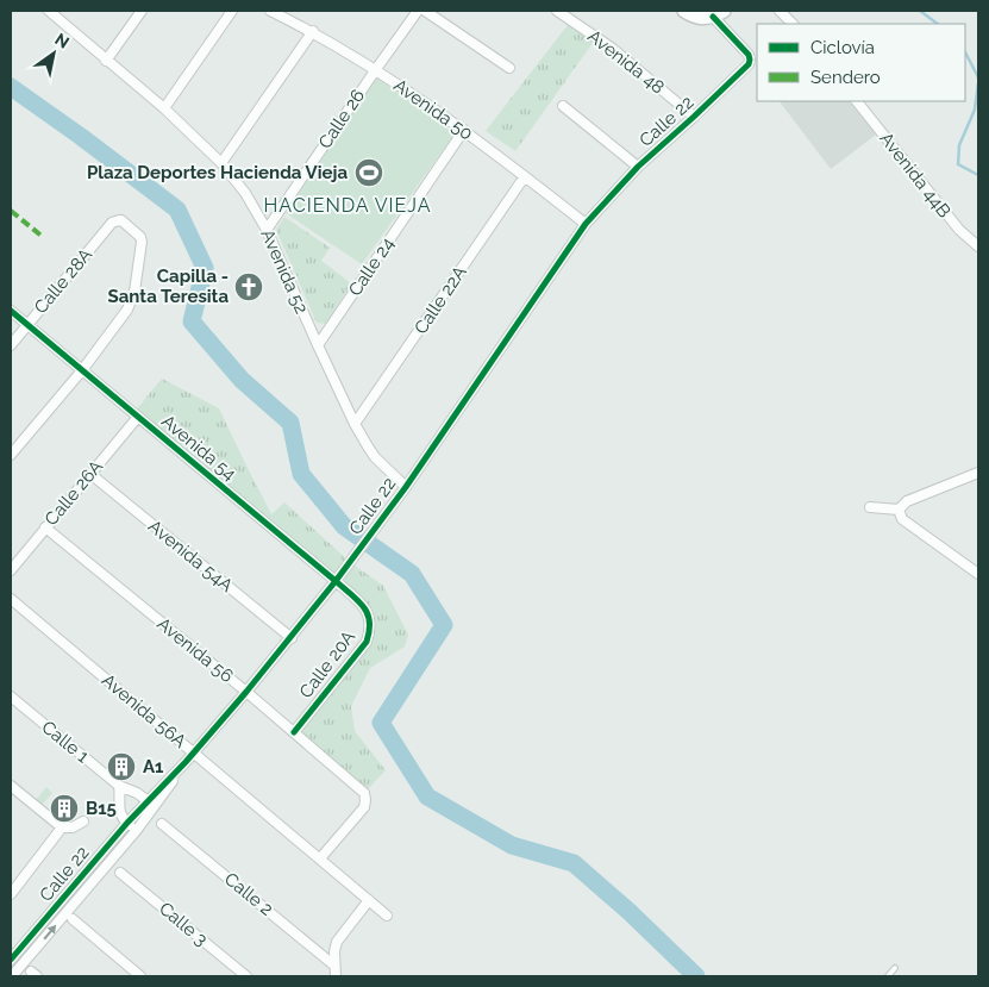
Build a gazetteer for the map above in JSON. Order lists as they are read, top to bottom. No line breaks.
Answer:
{"streets":{"street":["Avenida 48","Avenida 50","Calle 26","Calle 22","Avenida 44B","Calle 24","Avenida 52","Calle 28A","Calle 22A","Avenida 54","Calle 26A","Avenida 54A","Avenida 56","Calle 20A","Avenida 56A","Calle 1","Calle 2","Calle 3"]},"crossings":[["Avenida 48","Calle 22"],["Avenida 50","Calle 26"],["Avenida 50","Calle 22"],["Avenida 50","Calle 24"],["Avenida 50","Calle 22A"],["Calle 26","Avenida 52"],["Calle 22","Avenida 52"],["Calle 22","Avenida 54"],["Calle 22","Avenida 54A"],["Calle 22","Avenida 56"],["Calle 22","Avenida 56A"],["Calle 22","Calle 1"],["Calle 24","Avenida 52"],["Avenida 52","Calle 22A"],["Calle 28A","Avenida 54"],["Avenida 54","Calle 26A"],["Avenida 54","Calle 20A"],["Calle 26A","Avenida 54A"],["Calle 26A","Avenida 56"],["Avenida 56","Calle 20A"],["Avenida 56","Avenida 56A"]],"districts":["HACIENDA VIEJA"],"places":{"sports":["Plaza Deportes Hacienda Vieja"],"church":["Capilla - Santa Teresita"],"building":["A1","B15"]},"legend":["Ciclovía","Sendero"],"north":"top right"}
